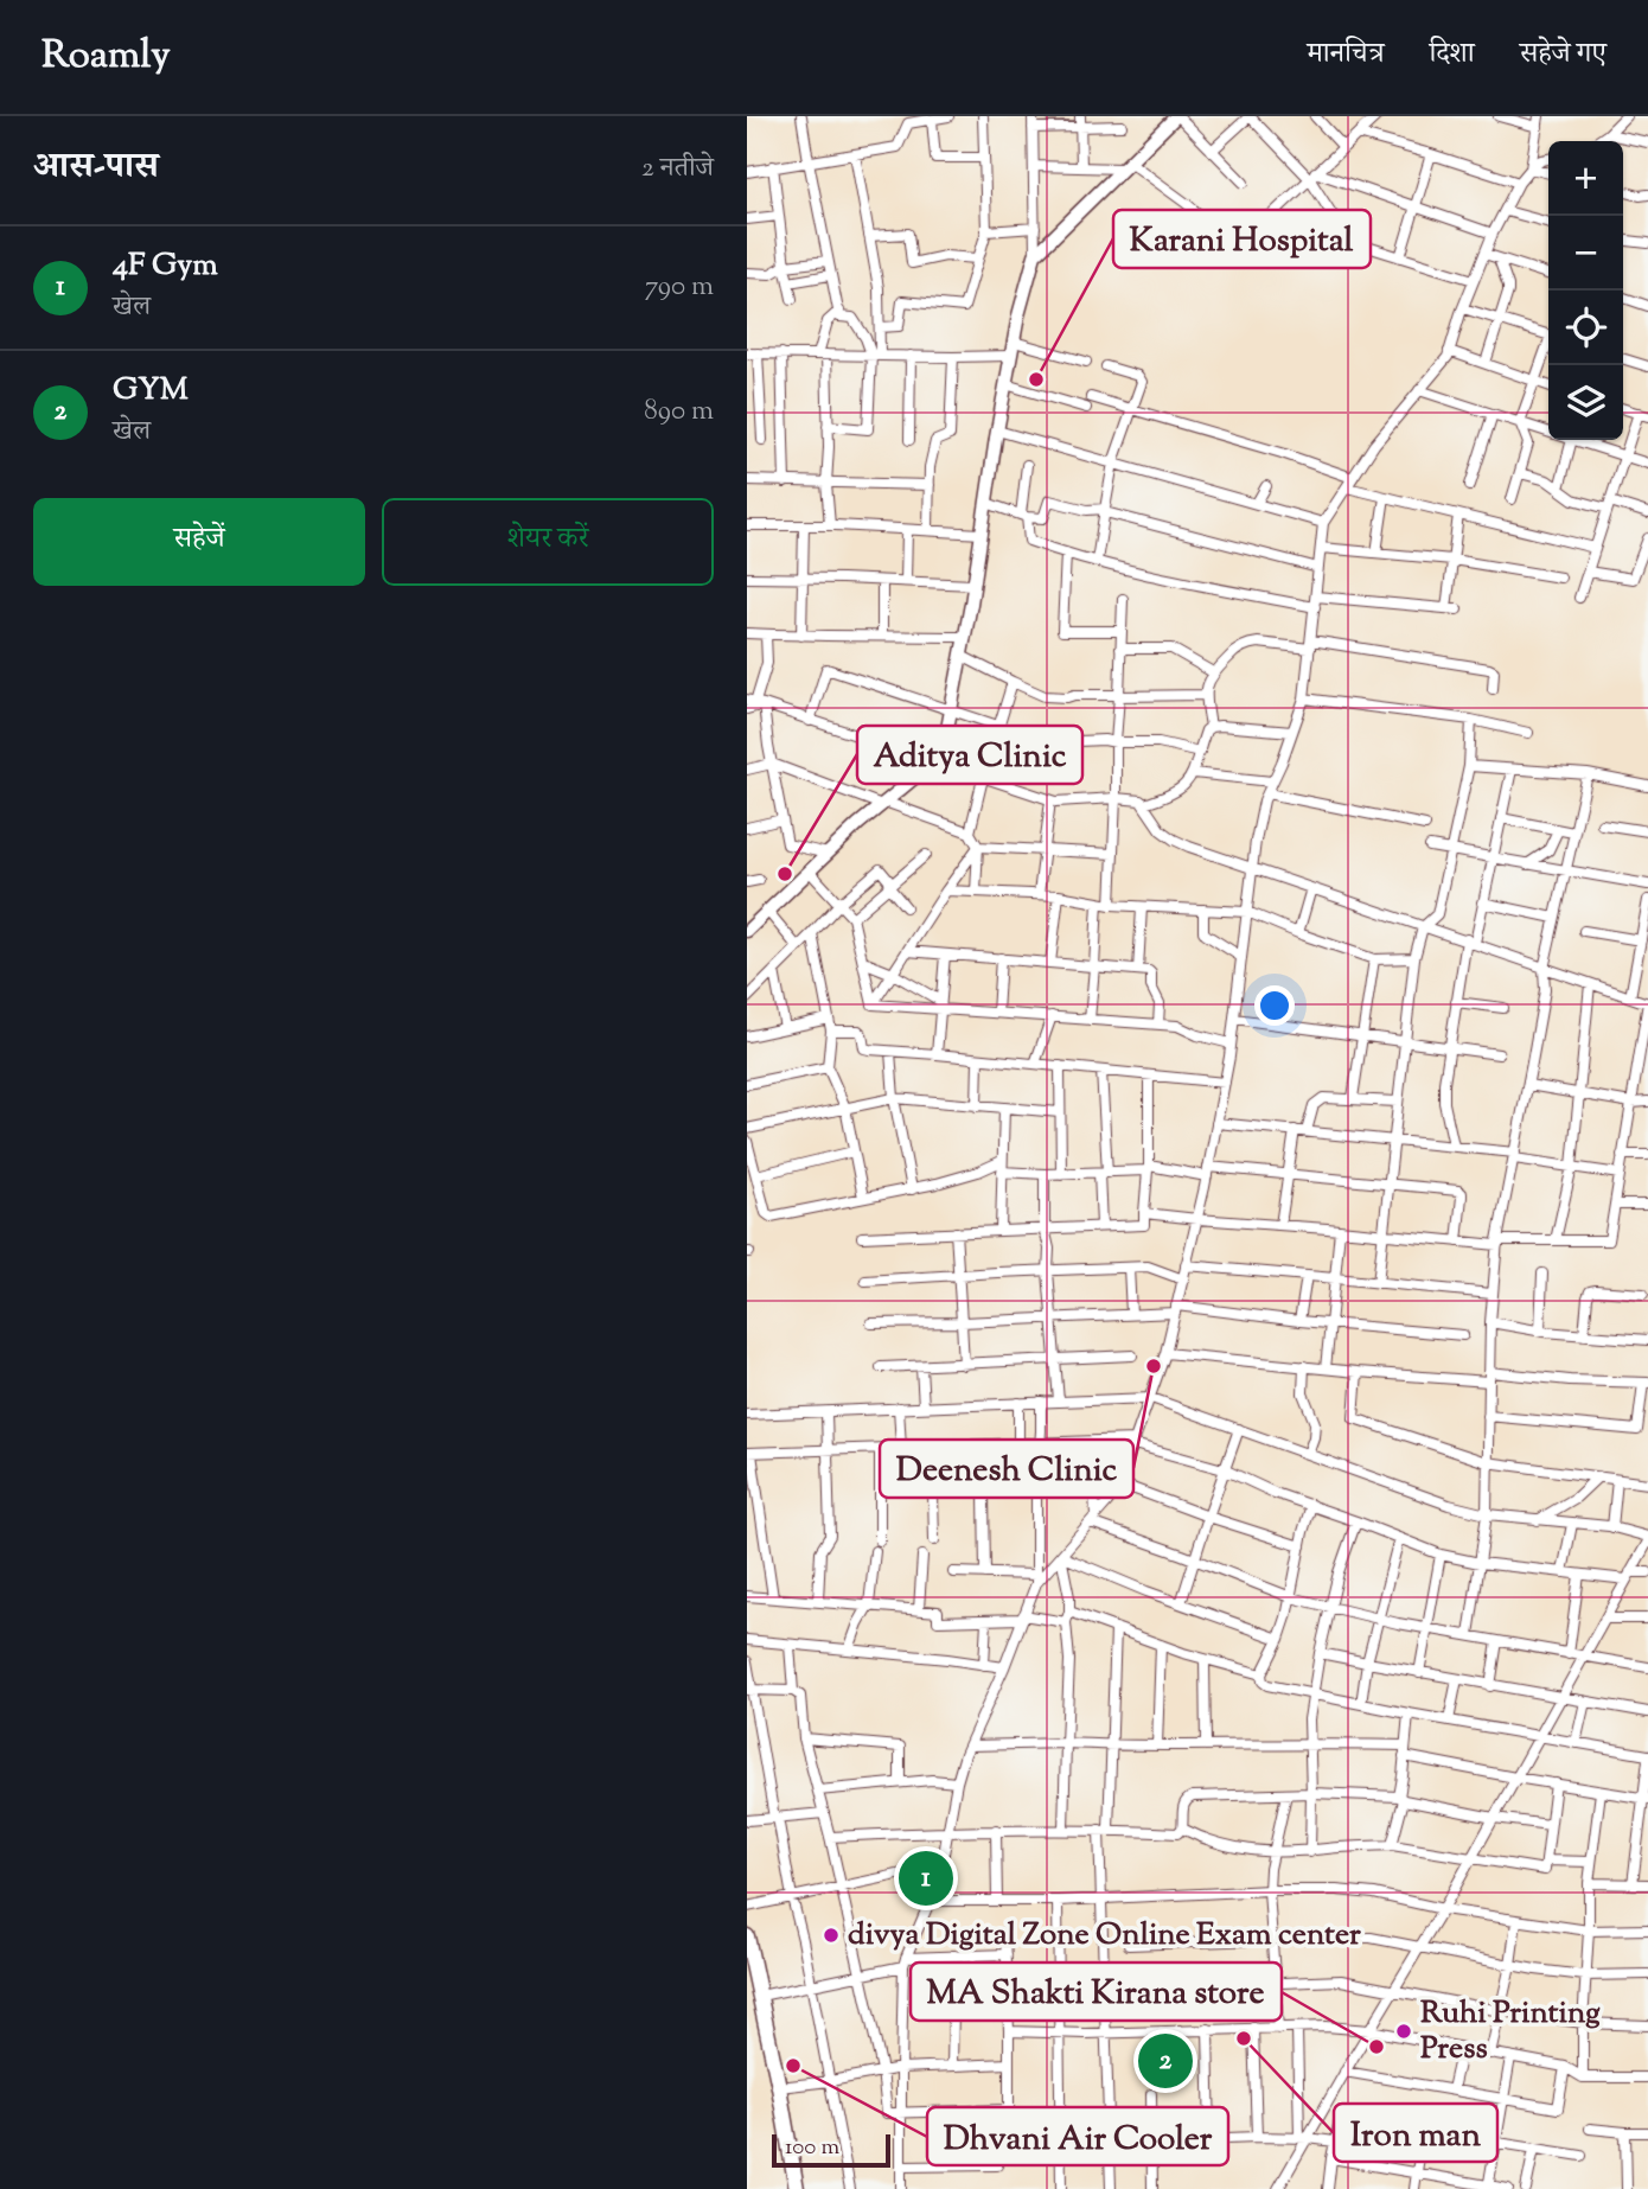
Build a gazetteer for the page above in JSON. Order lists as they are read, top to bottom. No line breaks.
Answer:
{"places":["Karani Hospital","Aditya Clinic","Deenesh Clinic","divya Digital Zone Online Exam center","Ruhi Printing Press","Iron man","MA Shakti Kirana store","Dhvani Air Cooler"],"scale_bar":"100 m","page":{"header":"Roamly","nav":["मानचित्र","दिशा","सहेजे गए"],"heading":["आस-पास","2 नतीजे"],"map_buttons":["+","−"],"list":[{"mark":"1","name":"4F Gym","note":"खेल","value":"790 m"},{"mark":"2","name":"GYM","note":"खेल","value":"890 m"}],"buttons":["सहेजें","शेयर करें"],"pins":["1","2"],"scale":"100 m"}}
